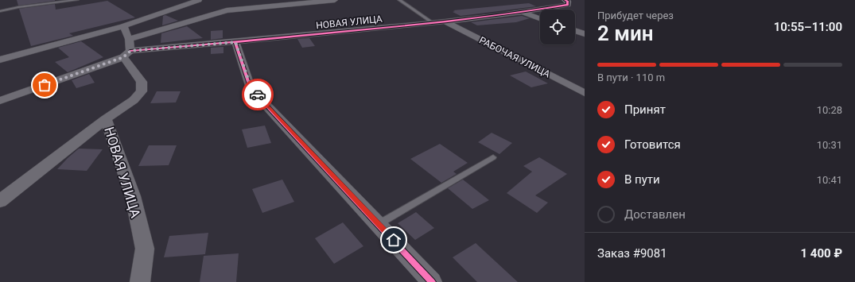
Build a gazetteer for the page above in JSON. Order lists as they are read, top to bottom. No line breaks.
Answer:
{"streets":{"street":["НОВАЯ УЛИЦА","РАБОЧАЯ УЛИЦА"]},"crossings":[["НОВАЯ УЛИЦА","РАБОЧАЯ УЛИЦА"]],"page":{"heading":["2 мин","Прибудет через","10:55–11:00"],"panel":["Заказ #9081","1 400 ₽"],"bar":"В пути · 110 m","list":[["Принят","10:28"],["Готовится","10:31"],["В пути","10:41"],"Доставлен"]}}
